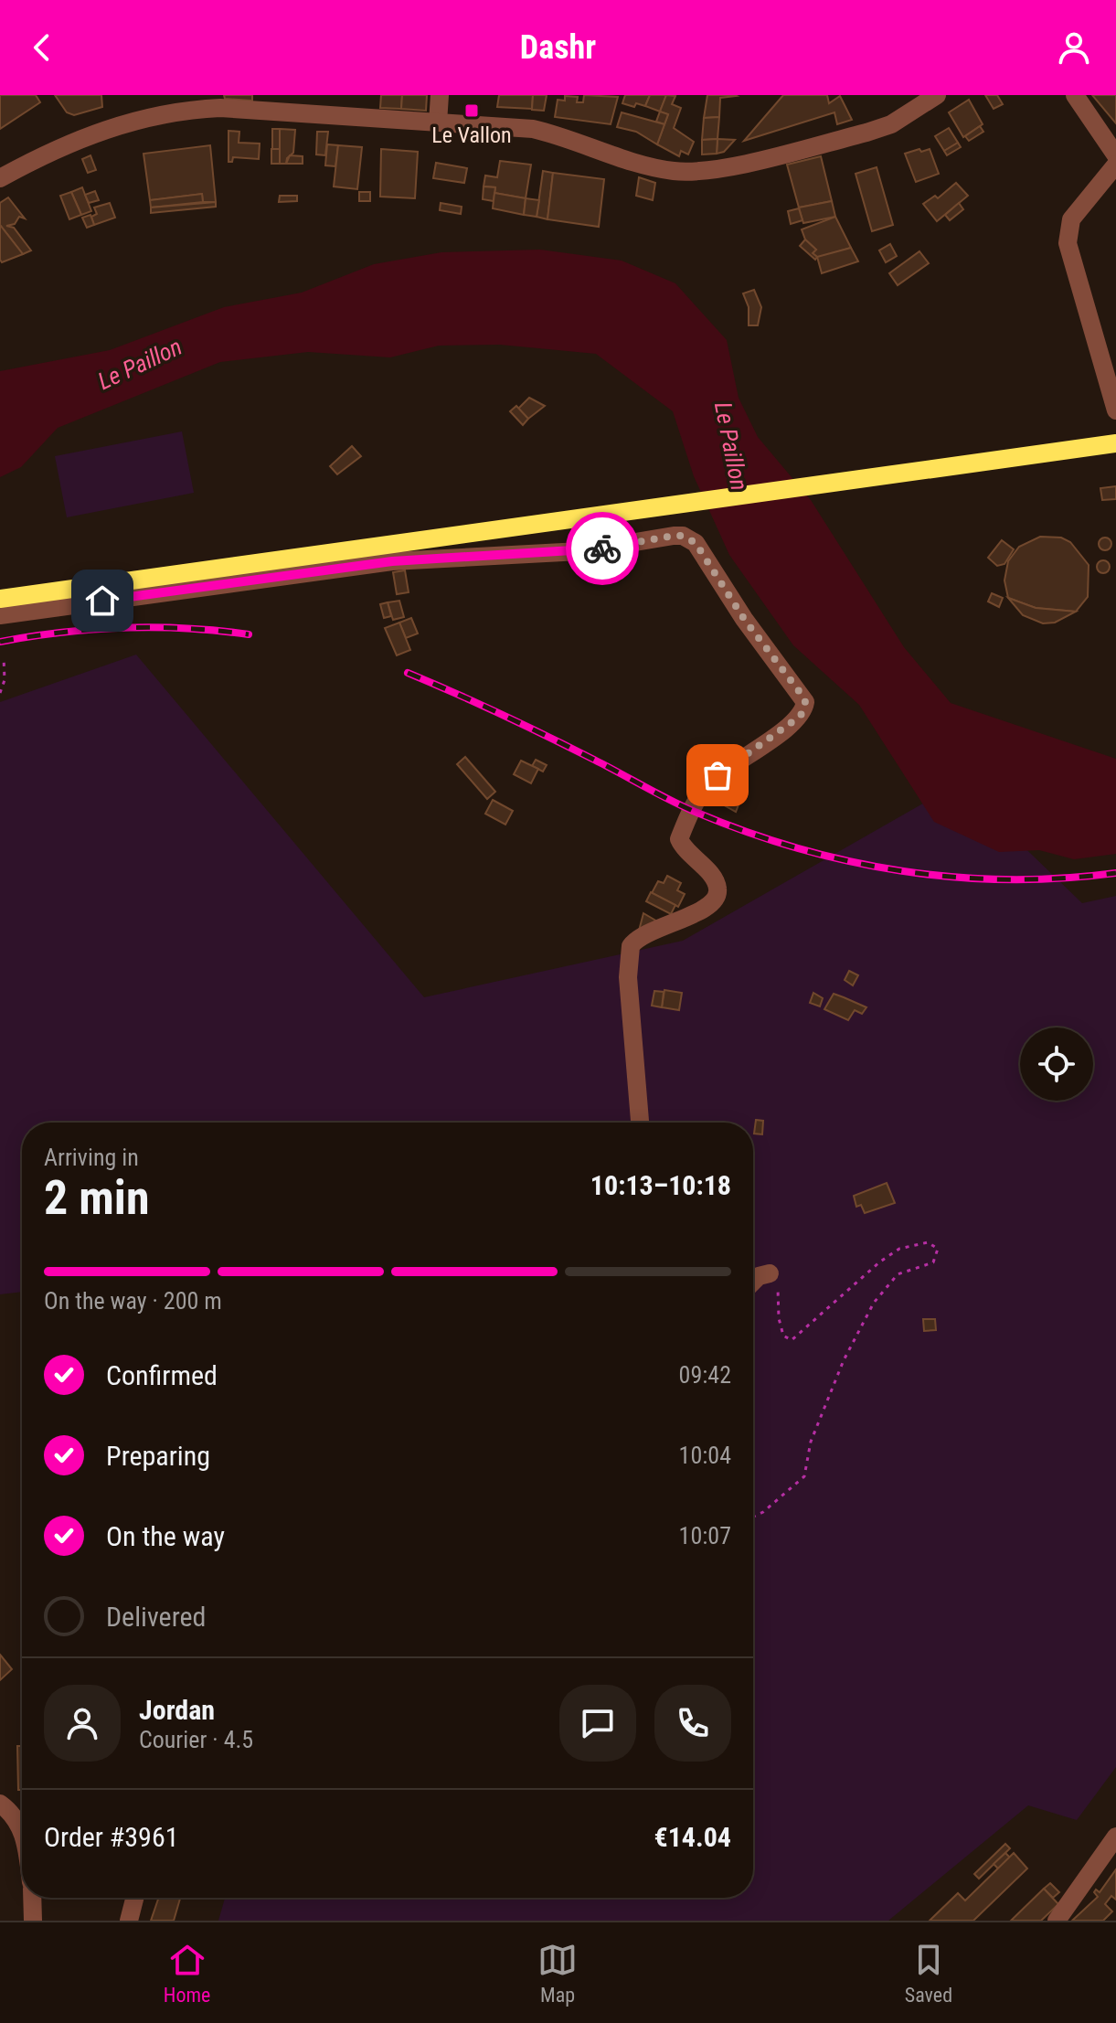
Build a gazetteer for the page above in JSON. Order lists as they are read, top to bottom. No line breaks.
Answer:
{"water":["Le Paillon"],"places":{"transit":["Le Vallon"]},"page":{"header":"Dashr","heading":["2 min","Arriving in","10:13–10:18"],"panel":["Jordan","Courier · 4.5","Order #3961","€14.04"],"bar":"On the way · 200 m","list":[["Confirmed","09:42"],["Preparing","10:04"],["On the way","10:07"],"Delivered"],"tabs":["Home","Map","Saved"]}}
